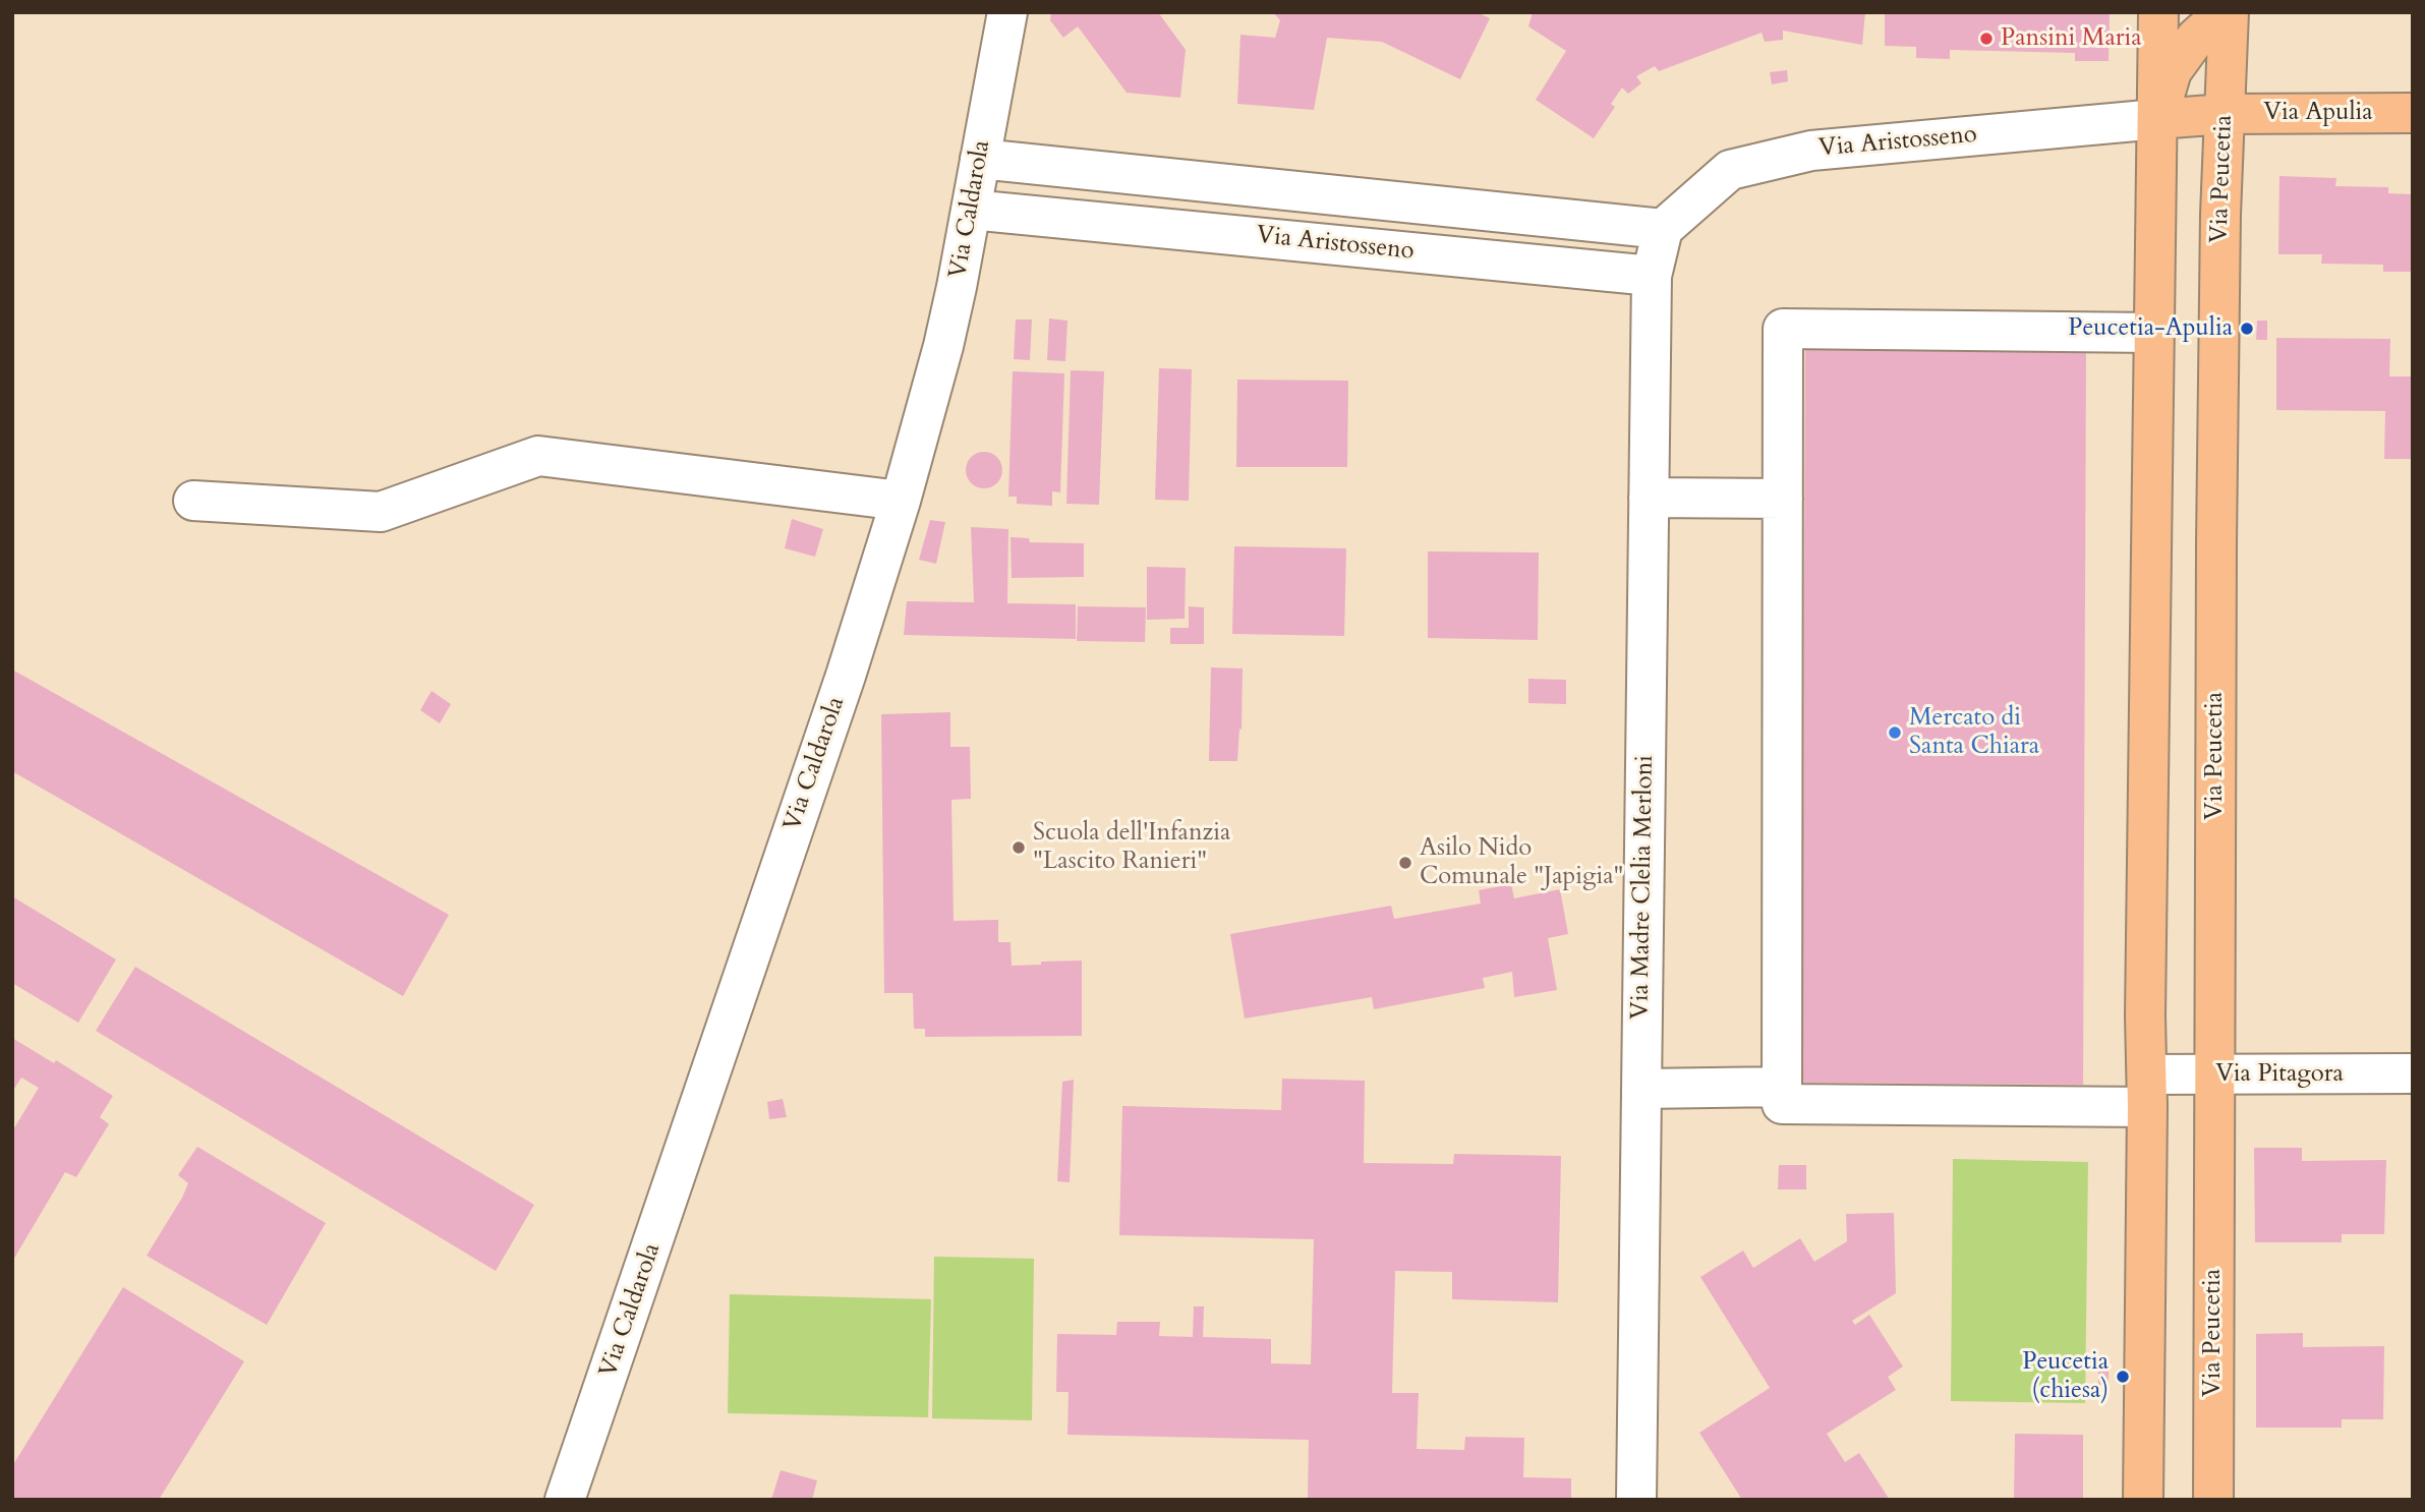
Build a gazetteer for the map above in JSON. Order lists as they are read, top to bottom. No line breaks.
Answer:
{"streets":{"main road":["Via Apulia","Via Peucetia"],"street":["Via Aristosseno","Via Caldarola","Via Madre Clelia Merloni","Via Pitagora"]},"crossings":[["Via Apulia","Via Aristosseno"],["Via Apulia","Via Peucetia"],["Via Aristosseno","Via Caldarola"],["Via Aristosseno","Via Madre Clelia Merloni"],["Via Peucetia","Via Pitagora"]],"places":["Pansini Maria","Peucetia-Apulia","Mercato di Santa Chiara","Scuola dell'Infanzia \"Lascito Ranieri\"","Asilo Nido Comunale \"Japigia\"","Peucetia (chiesa)"]}
